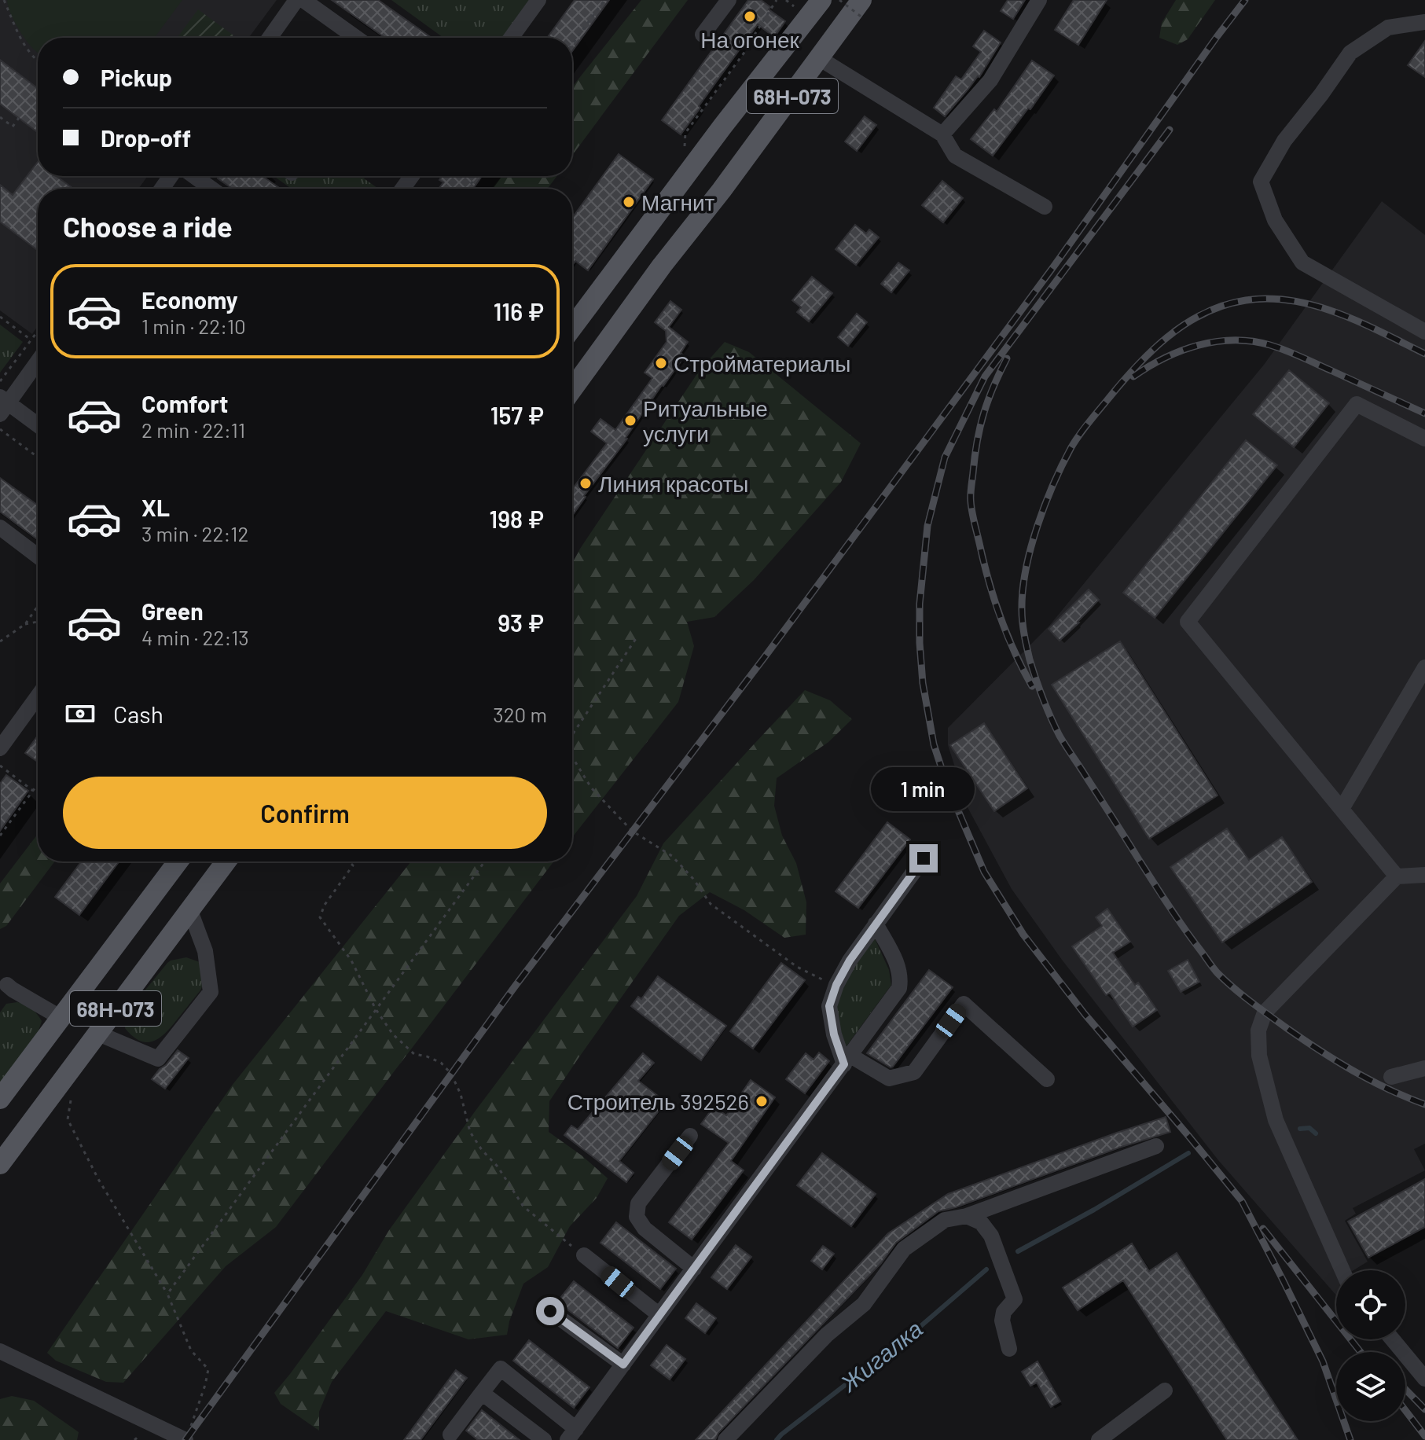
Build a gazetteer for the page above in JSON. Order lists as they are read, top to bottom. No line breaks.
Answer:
{"streets":{"main road":["68Н-073"]},"water":["Жигалка"],"places":["На огонек","Магнит","Стройматериалы","Ритуальные услуги","Линия красоты","Строитель 392526"],"page":{"banner":["Pickup","Drop-off"],"heading":"Choose a ride","list":[{"name":"Economy","note":"1 min · 22:10","value":"116 ₽"},{"name":"Comfort","note":"2 min · 22:11","value":"157 ₽"},{"name":"XL","note":"3 min · 22:12","value":"198 ₽"},{"name":"Green","note":"4 min · 22:13","value":"93 ₽"}],"pay":["Cash","320 m"],"buttons":"Confirm","bubble":"1 min"}}
